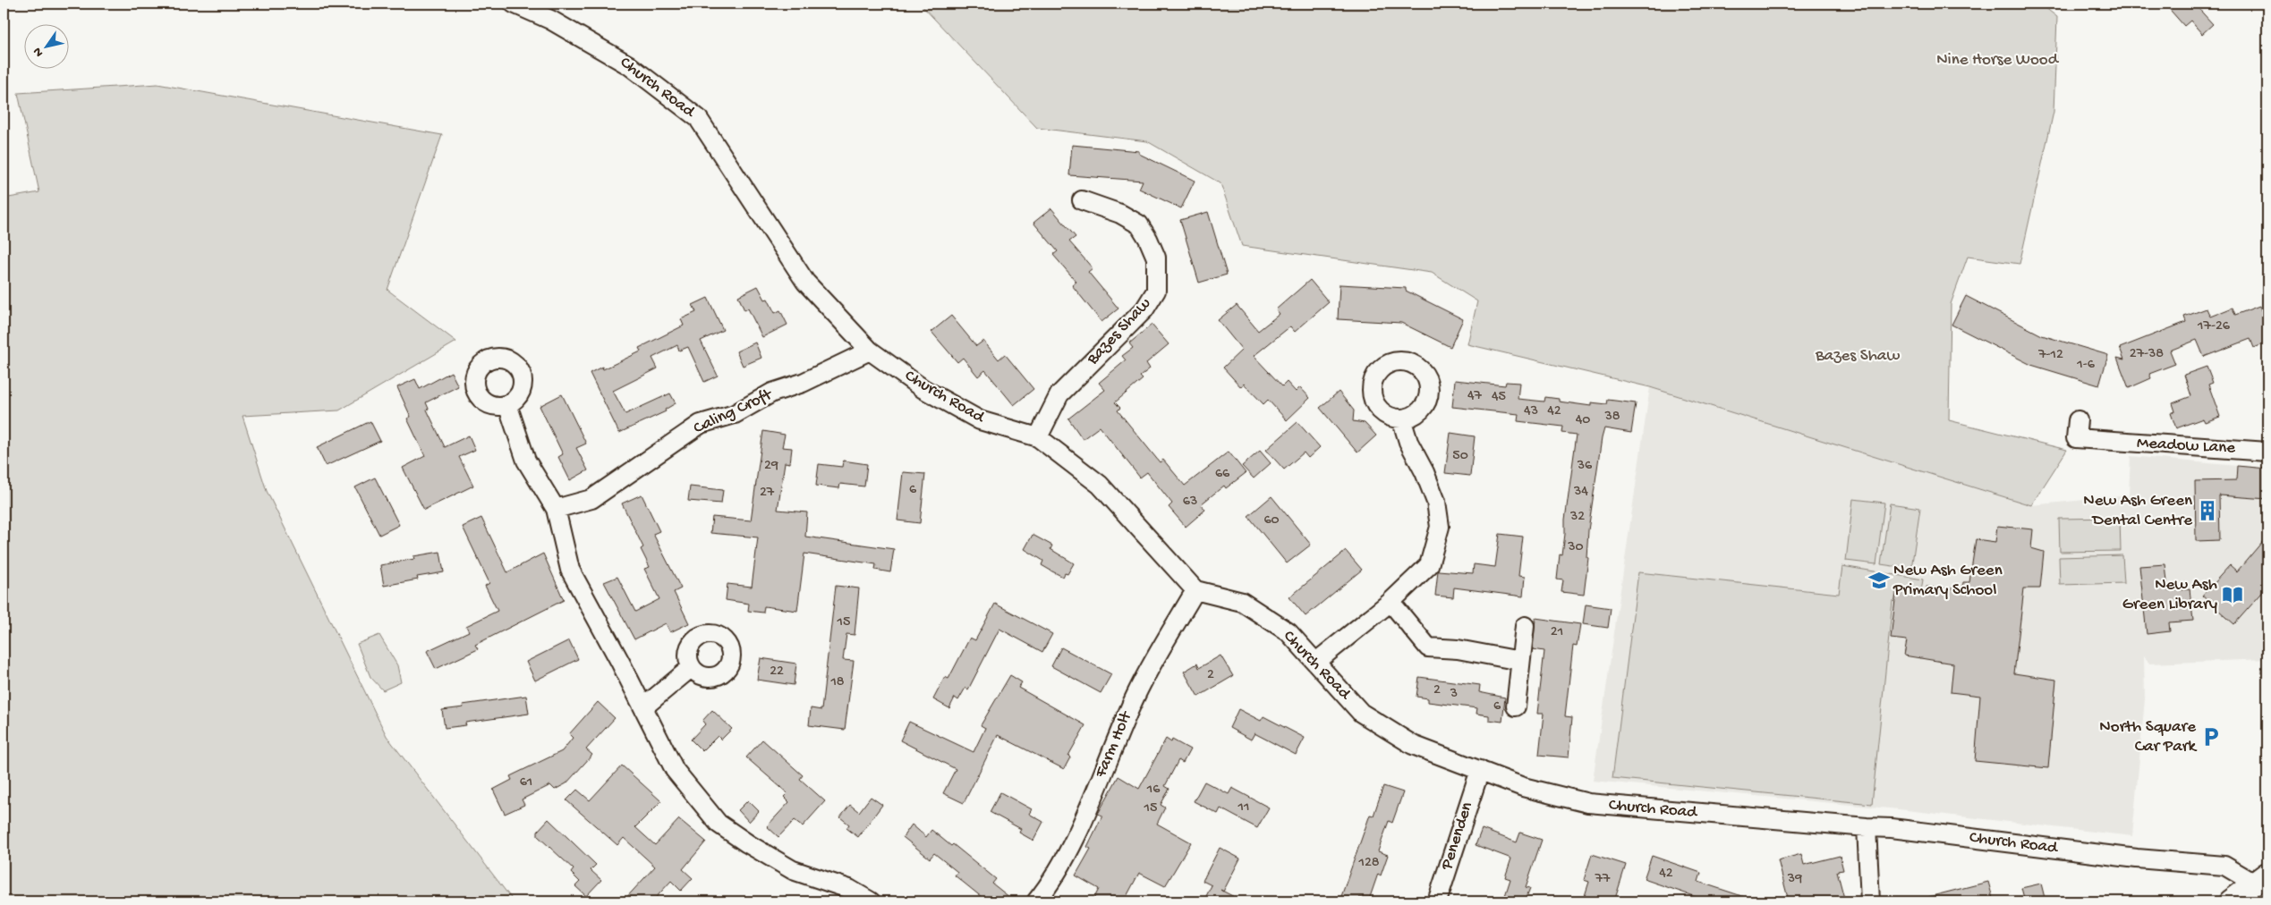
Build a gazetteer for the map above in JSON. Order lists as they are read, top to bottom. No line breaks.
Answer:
{"streets":{"street":["Church Road","Bazes Shaw","Caling Croft","Meadow Lane","Farm Holt","Penenden"]},"crossings":[["Church Road","Bazes Shaw"],["Church Road","Caling Croft"],["Church Road","Farm Holt"],["Church Road","Penenden"]],"parks":["Nine Horse Wood","Bazes Shaw"],"places":{"building":["New Ash Green Dental Centre"],"school or university":["New Ash Green Primary School"],"library":["New Ash Green Library"],"parking":["North Square Car Park"]},"house_numbers":["17-26","27-38","7-12","1-6","47","45","43","42","38","40","50","29","36","66","6","34","27","63","32","60","30","15","21","22","2","18","2","3","6","61","16","11","15","128","42","77","39"],"north":"bottom left"}
